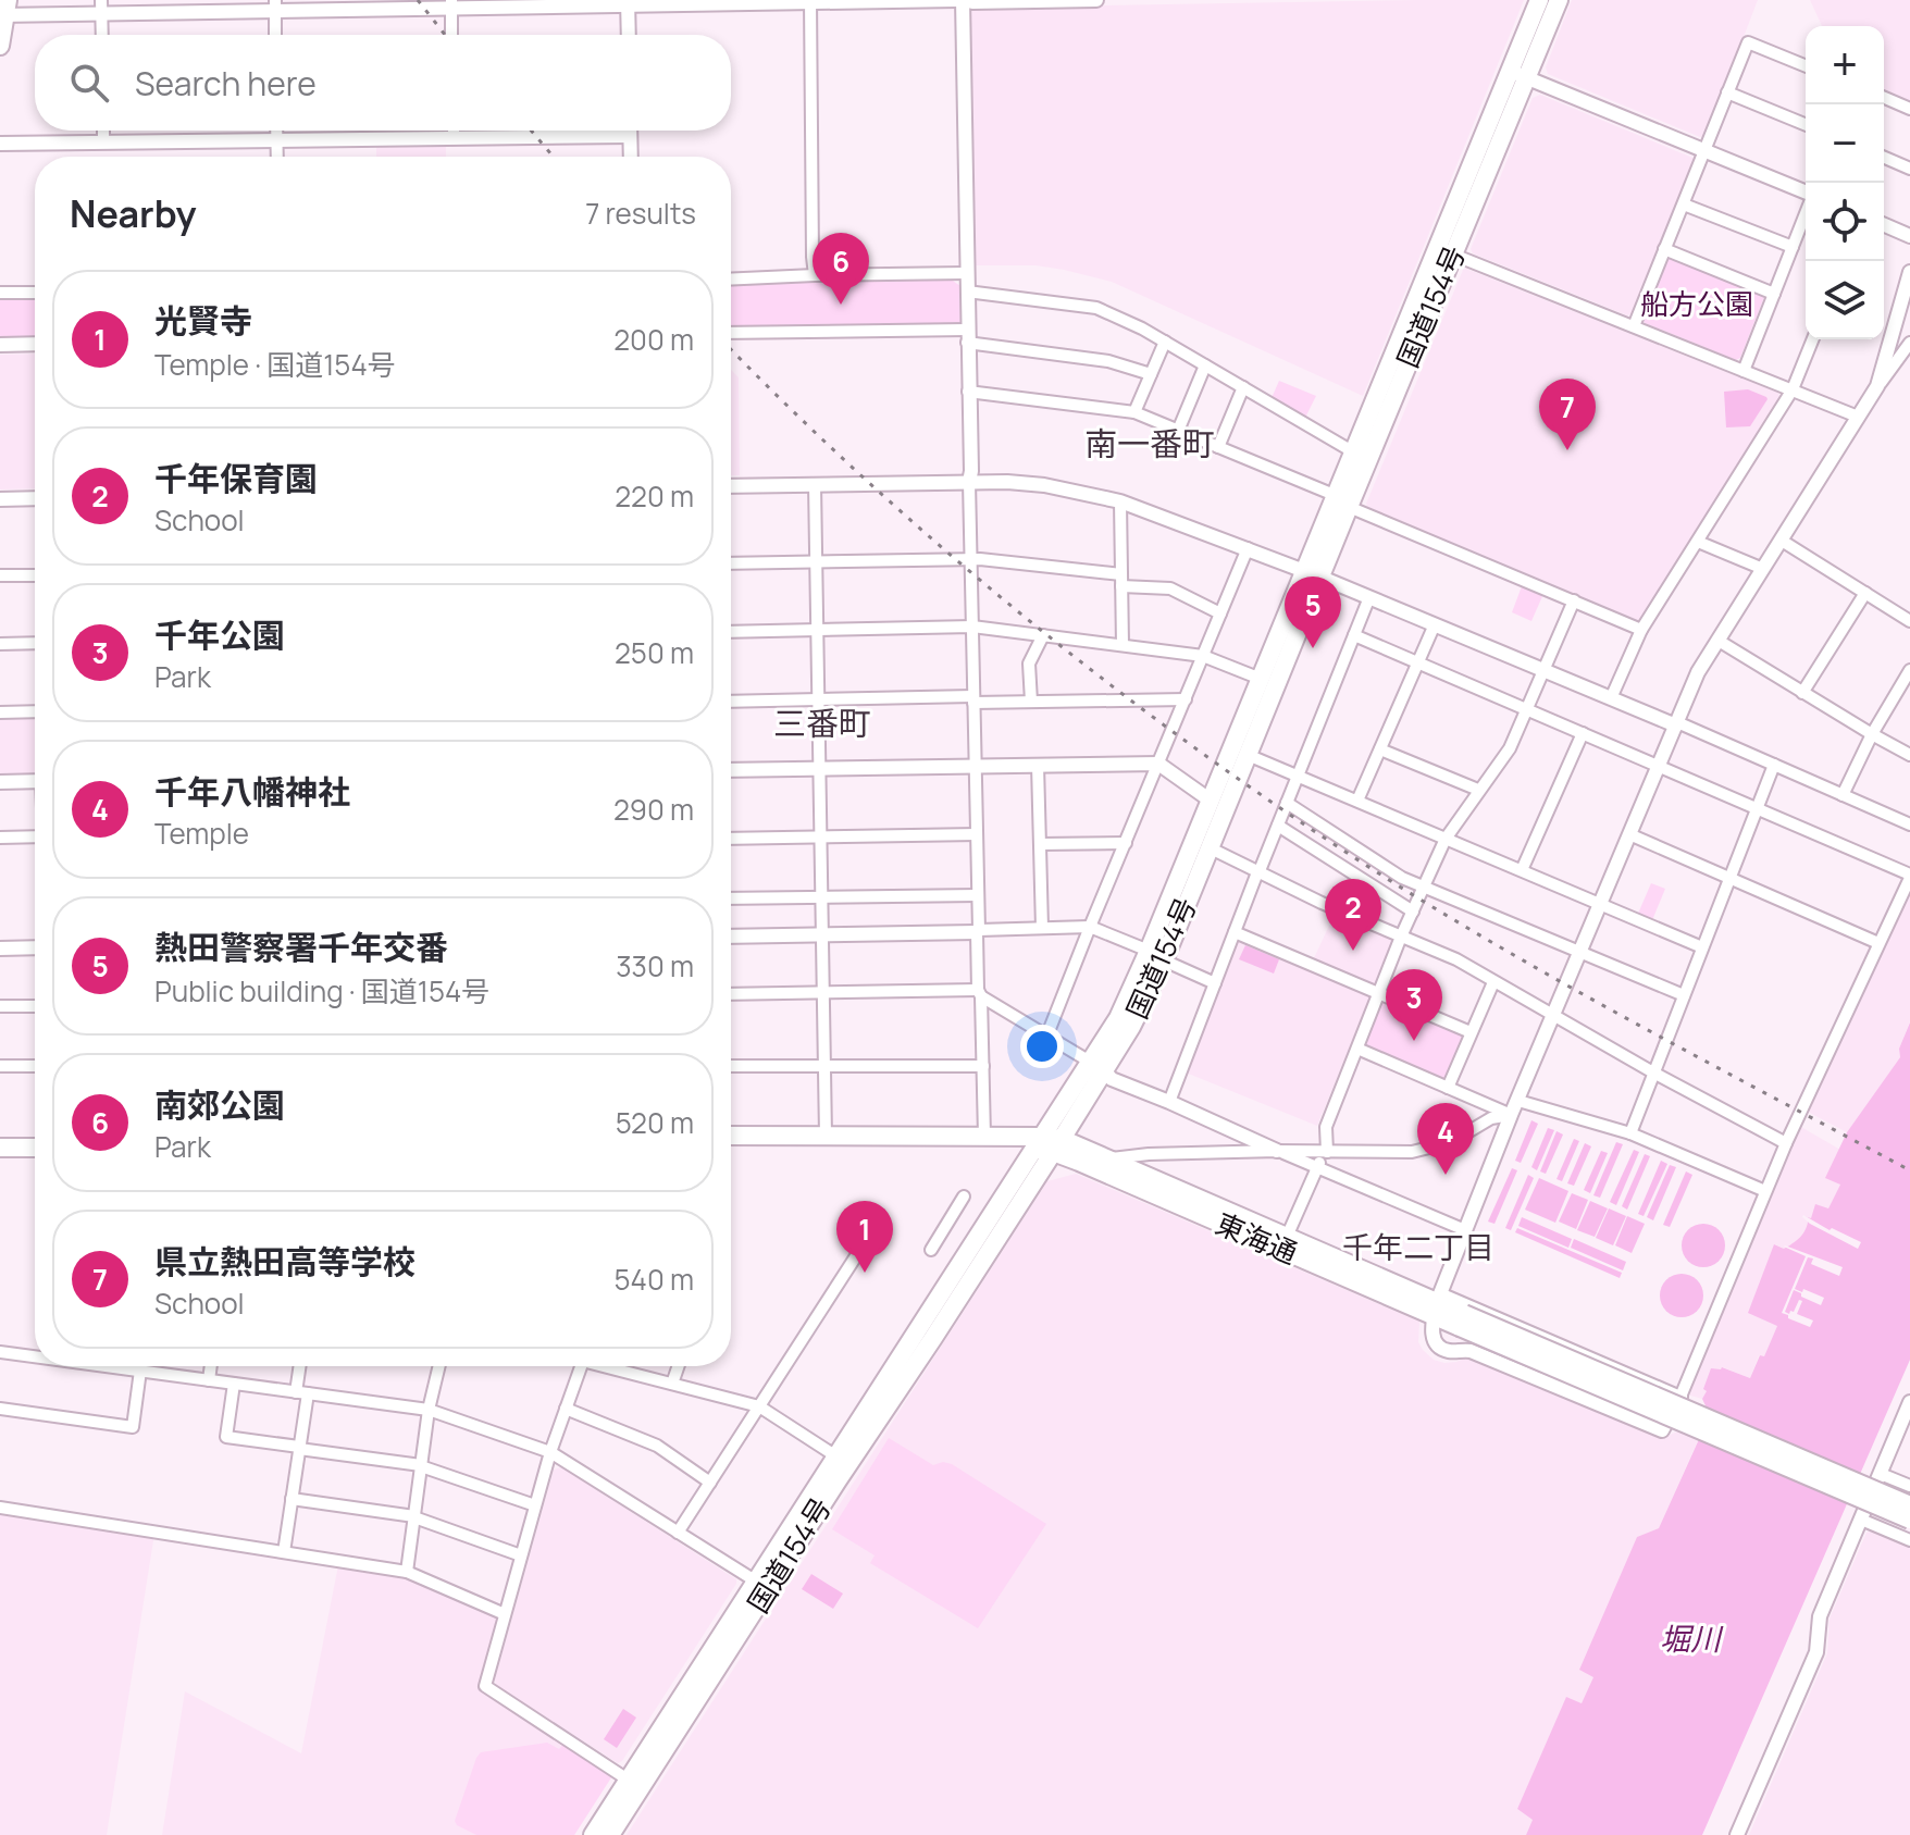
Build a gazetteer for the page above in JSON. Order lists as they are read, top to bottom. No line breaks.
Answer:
{"streets":{"main road":["国道154号","東海通"]},"crossings":[["国道154号","東海通"]],"districts":["南一番町","三番町","千年二丁目"],"water":["堀川"],"parks":["船方公園"],"page":{"map_buttons":["+","−"],"search":"Search here","heading":["Nearby","7 results"],"pins":["6","7","5","2","3","4","1"],"list":[{"mark":"1","name":"光賢寺","note":"Temple · 国道154号","value":"200 m"},{"mark":"2","name":"千年保育園","note":"School","value":"220 m"},{"mark":"3","name":"千年公園","note":"Park","value":"250 m"},{"mark":"4","name":"千年八幡神社","note":"Temple","value":"290 m"},{"mark":"5","name":"熱田警察署千年交番","note":"Public building · 国道154号","value":"330 m"},{"mark":"6","name":"南郊公園","note":"Park","value":"520 m"},{"mark":"7","name":"県立熱田高等学校","note":"School","value":"540 m"}]}}
